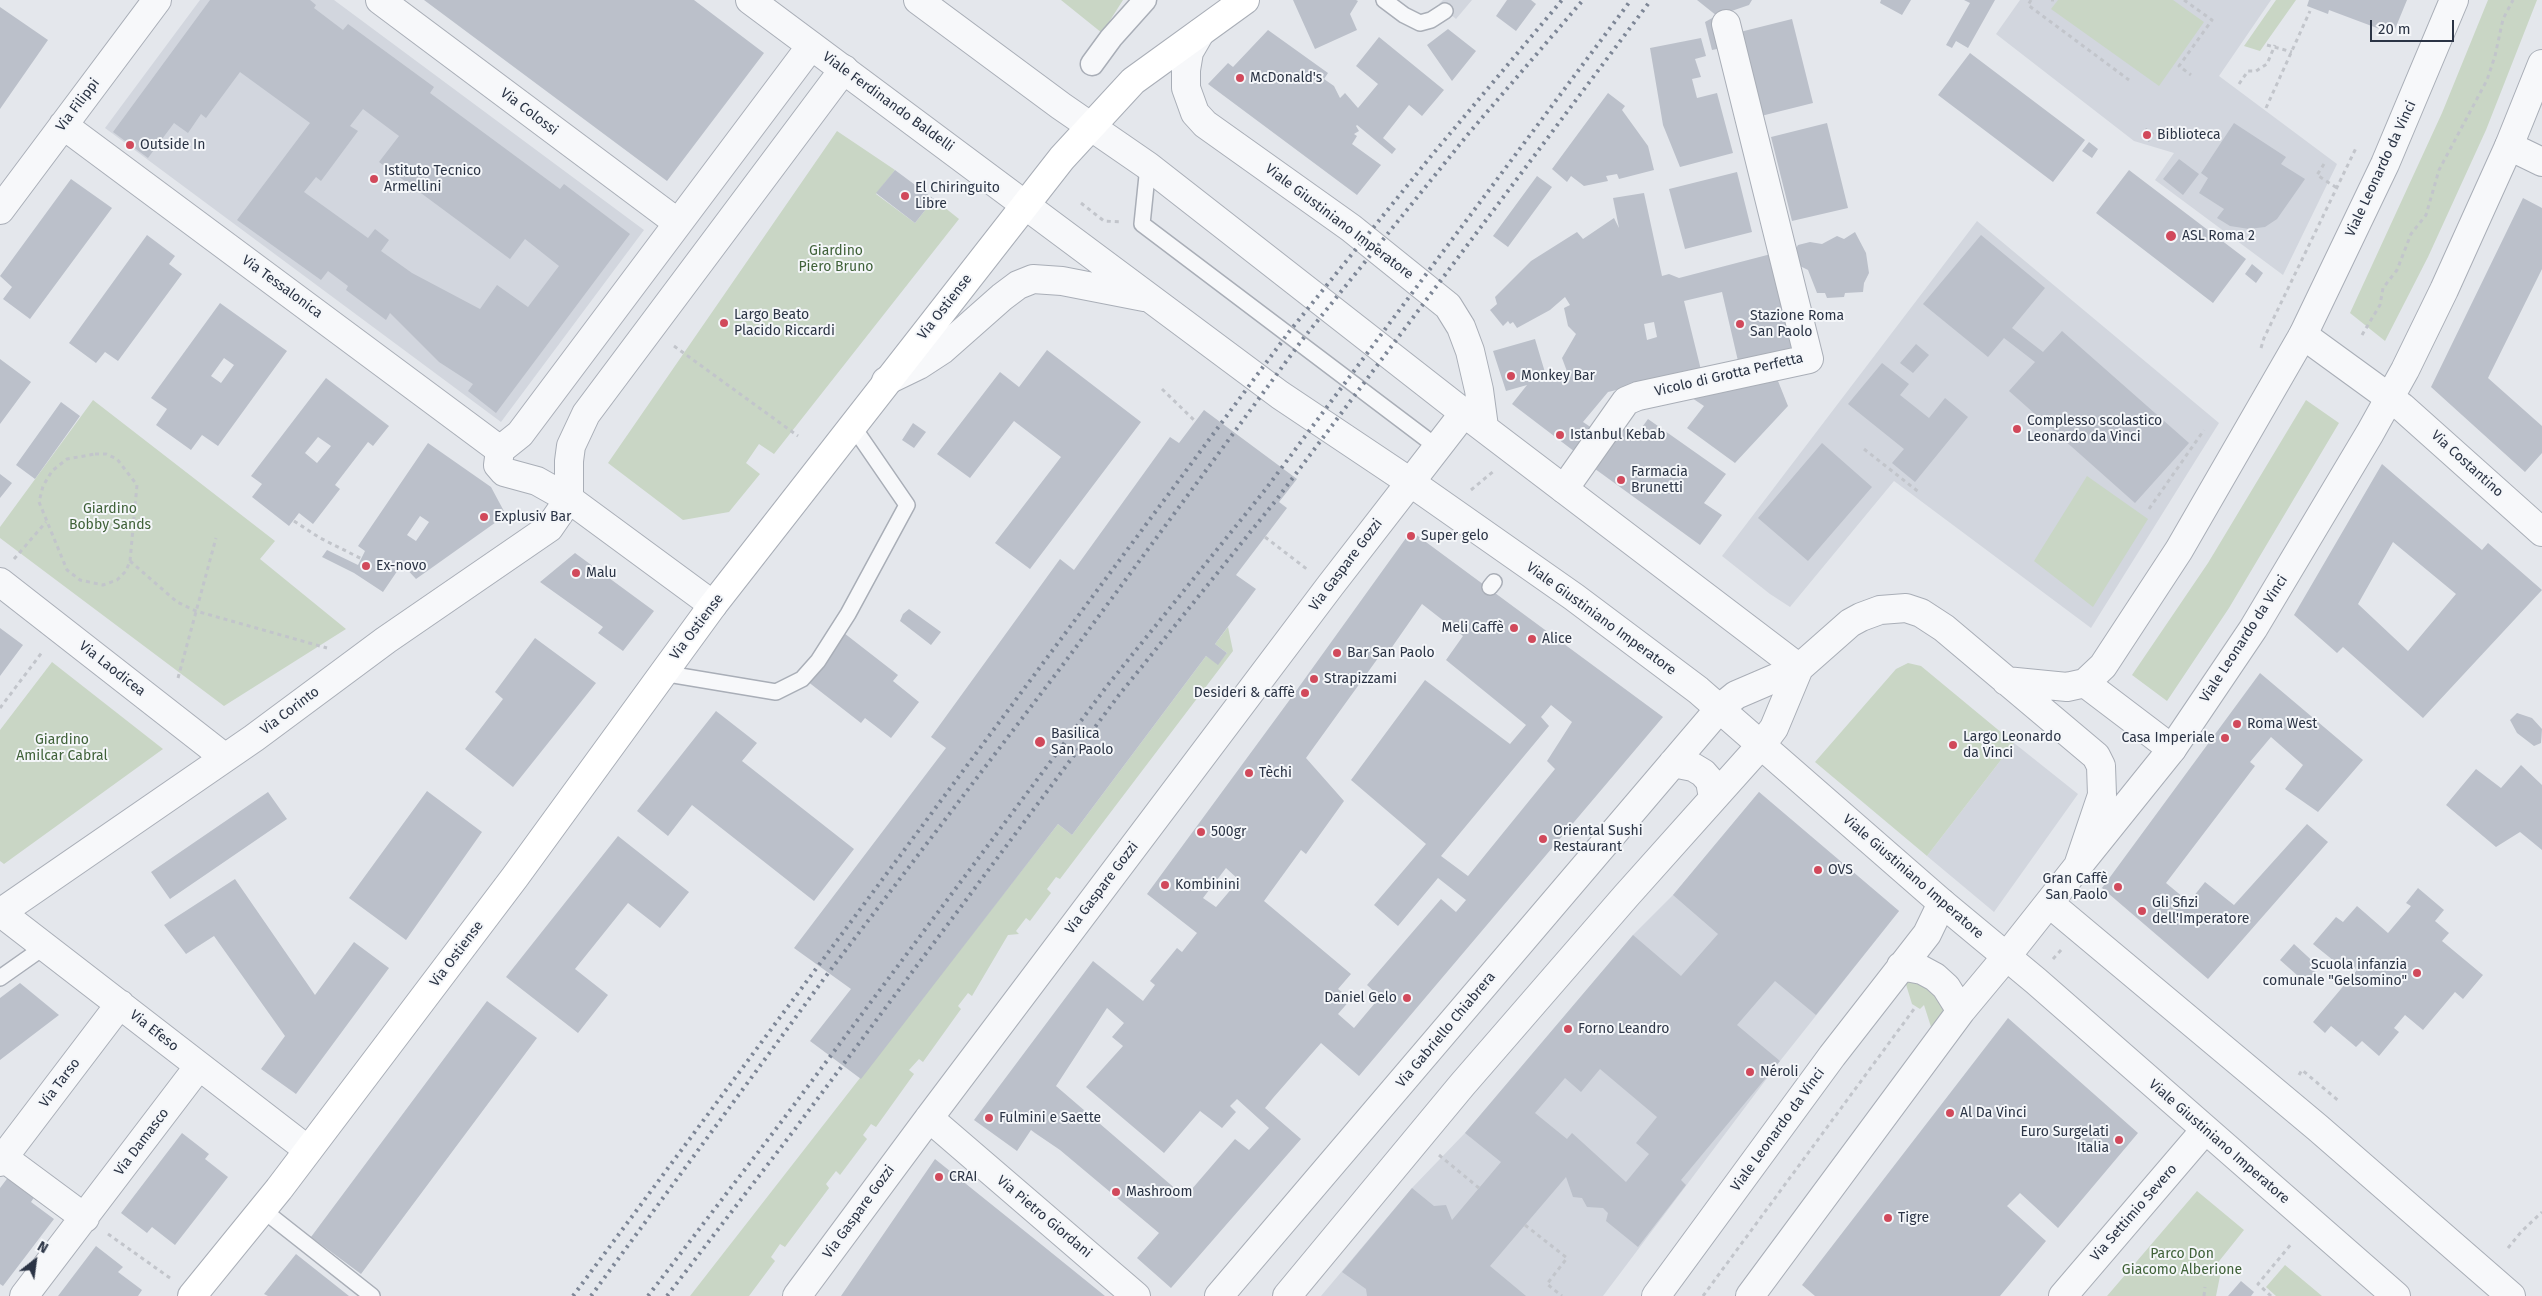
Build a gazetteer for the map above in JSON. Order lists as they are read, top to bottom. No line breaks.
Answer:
{"streets":{"main road":["Via Ostiense"],"street":["Viale Ferdinando Baldelli","Via Filippi","Via Colossi","Viale Leonardo da Vinci","Viale Giustiniano Imperatore","Via Tessalonica","Vicolo di Grotta Perfetta","Via Costantino","Via Gaspare Gozzi","Via Laodicea","Via Corinto","Via Gabriello Chiabrera","Via Efeso","Via Tarso","Via Damasco","Via Settimio Severo","Via Pietro Giordani"]},"crossings":[["Viale Ferdinando Baldelli","Viale Giustiniano Imperatore"],["Viale Ferdinando Baldelli","Via Ostiense"],["Via Filippi","Via Tessalonica"],["Viale Leonardo da Vinci","Viale Giustiniano Imperatore"],["Viale Leonardo da Vinci","Via Costantino"],["Viale Giustiniano Imperatore","Via Ostiense"],["Viale Giustiniano Imperatore","Via Gaspare Gozzi"],["Viale Giustiniano Imperatore","Via Gabriello Chiabrera"],["Viale Giustiniano Imperatore","Via Settimio Severo"],["Via Ostiense","Via Efeso"],["Via Gaspare Gozzi","Via Pietro Giordani"],["Via Laodicea","Via Corinto"],["Via Corinto","Via Efeso"],["Via Efeso","Via Tarso"],["Via Efeso","Via Damasco"]],"parks":["Giardino Piero Bruno","Giardino Bobby Sands","Giardino Amilcar Cabral","Parco Don Giacomo Alberione"],"places":["McDonald's","Biblioteca","Outside In","Istituto Tecnico Armellini","El Chiringuito Libre","ASL Roma 2","Largo Beato Placido Riccardi","Stazione Roma San Paolo","Monkey Bar","Complesso scolastico Leonardo da Vinci","Istanbul Kebab","Farmacia Brunetti","Explusiv Bar","Super gelo","Ex-novo","Malu","Meli Caffè","Alice","Bar San Paolo","Strapizzami","Desideri & caffè","Roma West","Casa Imperiale","Basilica San Paolo","Largo Leonardo da Vinci","Tèchi","500gr","Oriental Sushi Restaurant","OVS","Kombinini","Gran Caffè San Paolo","Gli Sfizi dell'Imperatore","Scuola infanzia comunale \"Gelsomino\"","Daniel Gelo","Forno Leandro","Néroli","Al Da Vinci","Fulmini e Saette","Euro Surgelati Italia","CRAI","Mashroom","Tigre"],"scale_bar":"20 m","north":"top right"}
